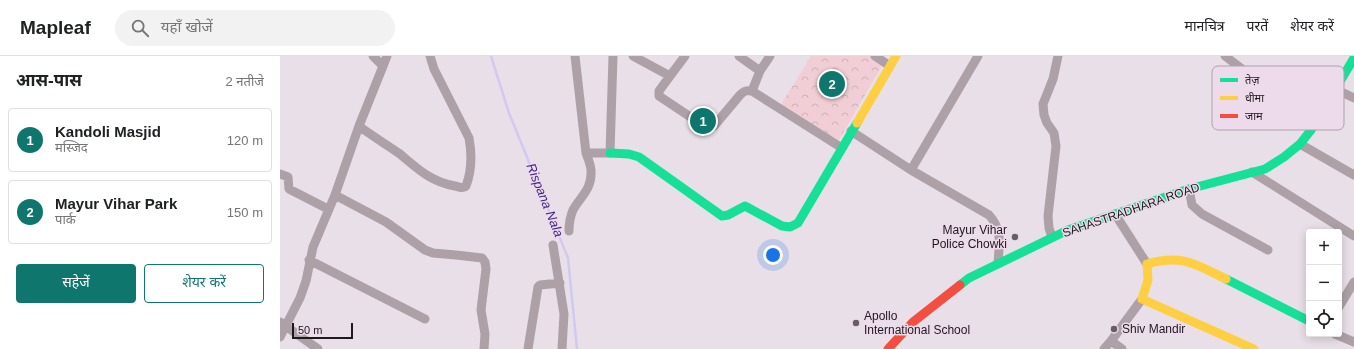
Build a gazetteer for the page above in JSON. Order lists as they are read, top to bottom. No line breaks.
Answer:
{"streets":{"street":["SAHASTRADHARA ROAD"]},"water":["Rispana Nala"],"places":["Mayur Vihar Police Chowki","Apollo International School","Shiv Mandir"],"legend":["तेज़","धीमा","जाम"],"scale_bar":"50 m","page":{"header":"Mapleaf","search":"यहाँ खोजें","nav":["मानचित्र","परतें","शेयर करें"],"heading":["आस-पास","2 नतीजे"],"pins":["2","1"],"list":[{"mark":"1","name":"Kandoli Masjid","note":"मस्जिद","value":"120 m"},{"mark":"2","name":"Mayur Vihar Park","note":"पार्क","value":"150 m"}],"map_buttons":["+","−"],"buttons":["सहेजें","शेयर करें"],"scale":"50 m"}}
